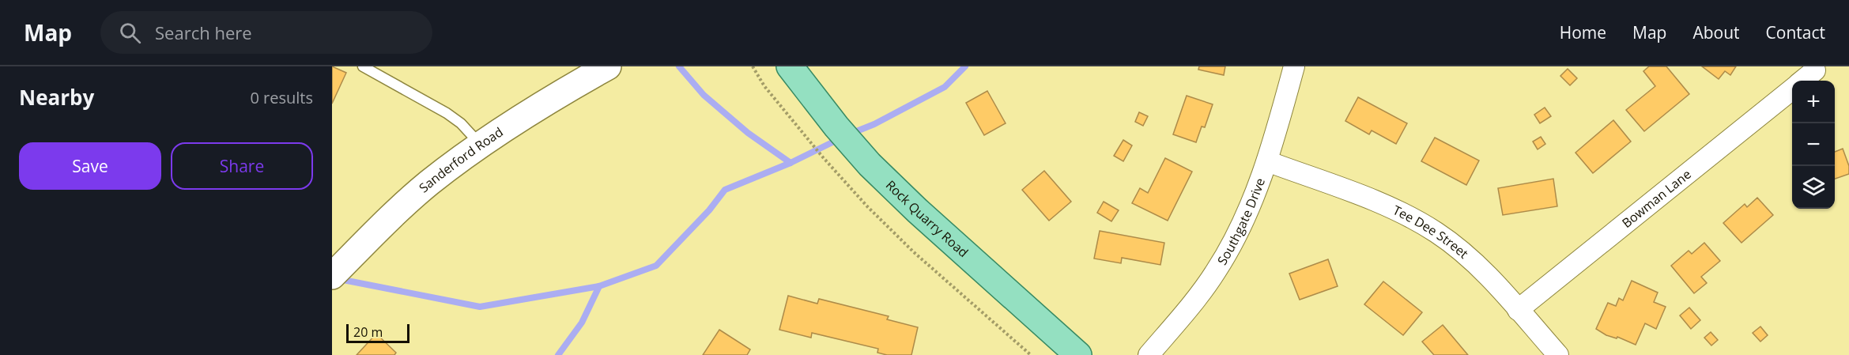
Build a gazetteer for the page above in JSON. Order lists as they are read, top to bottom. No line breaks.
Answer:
{"streets":{"main road":["Rock Quarry Road"],"street":["Sanderford Road","Bowman Lane","Southgate Drive","Tee Dee Street"]},"crossings":[["Bowman Lane","Tee Dee Street"],["Southgate Drive","Tee Dee Street"]],"scale_bar":"20 m","page":{"header":"Map","search":"Search here","nav":["Home","Map","About","Contact"],"heading":["Nearby","0 results"],"map_buttons":["+","−"],"buttons":["Save","Share"],"scale":"20 m"}}
